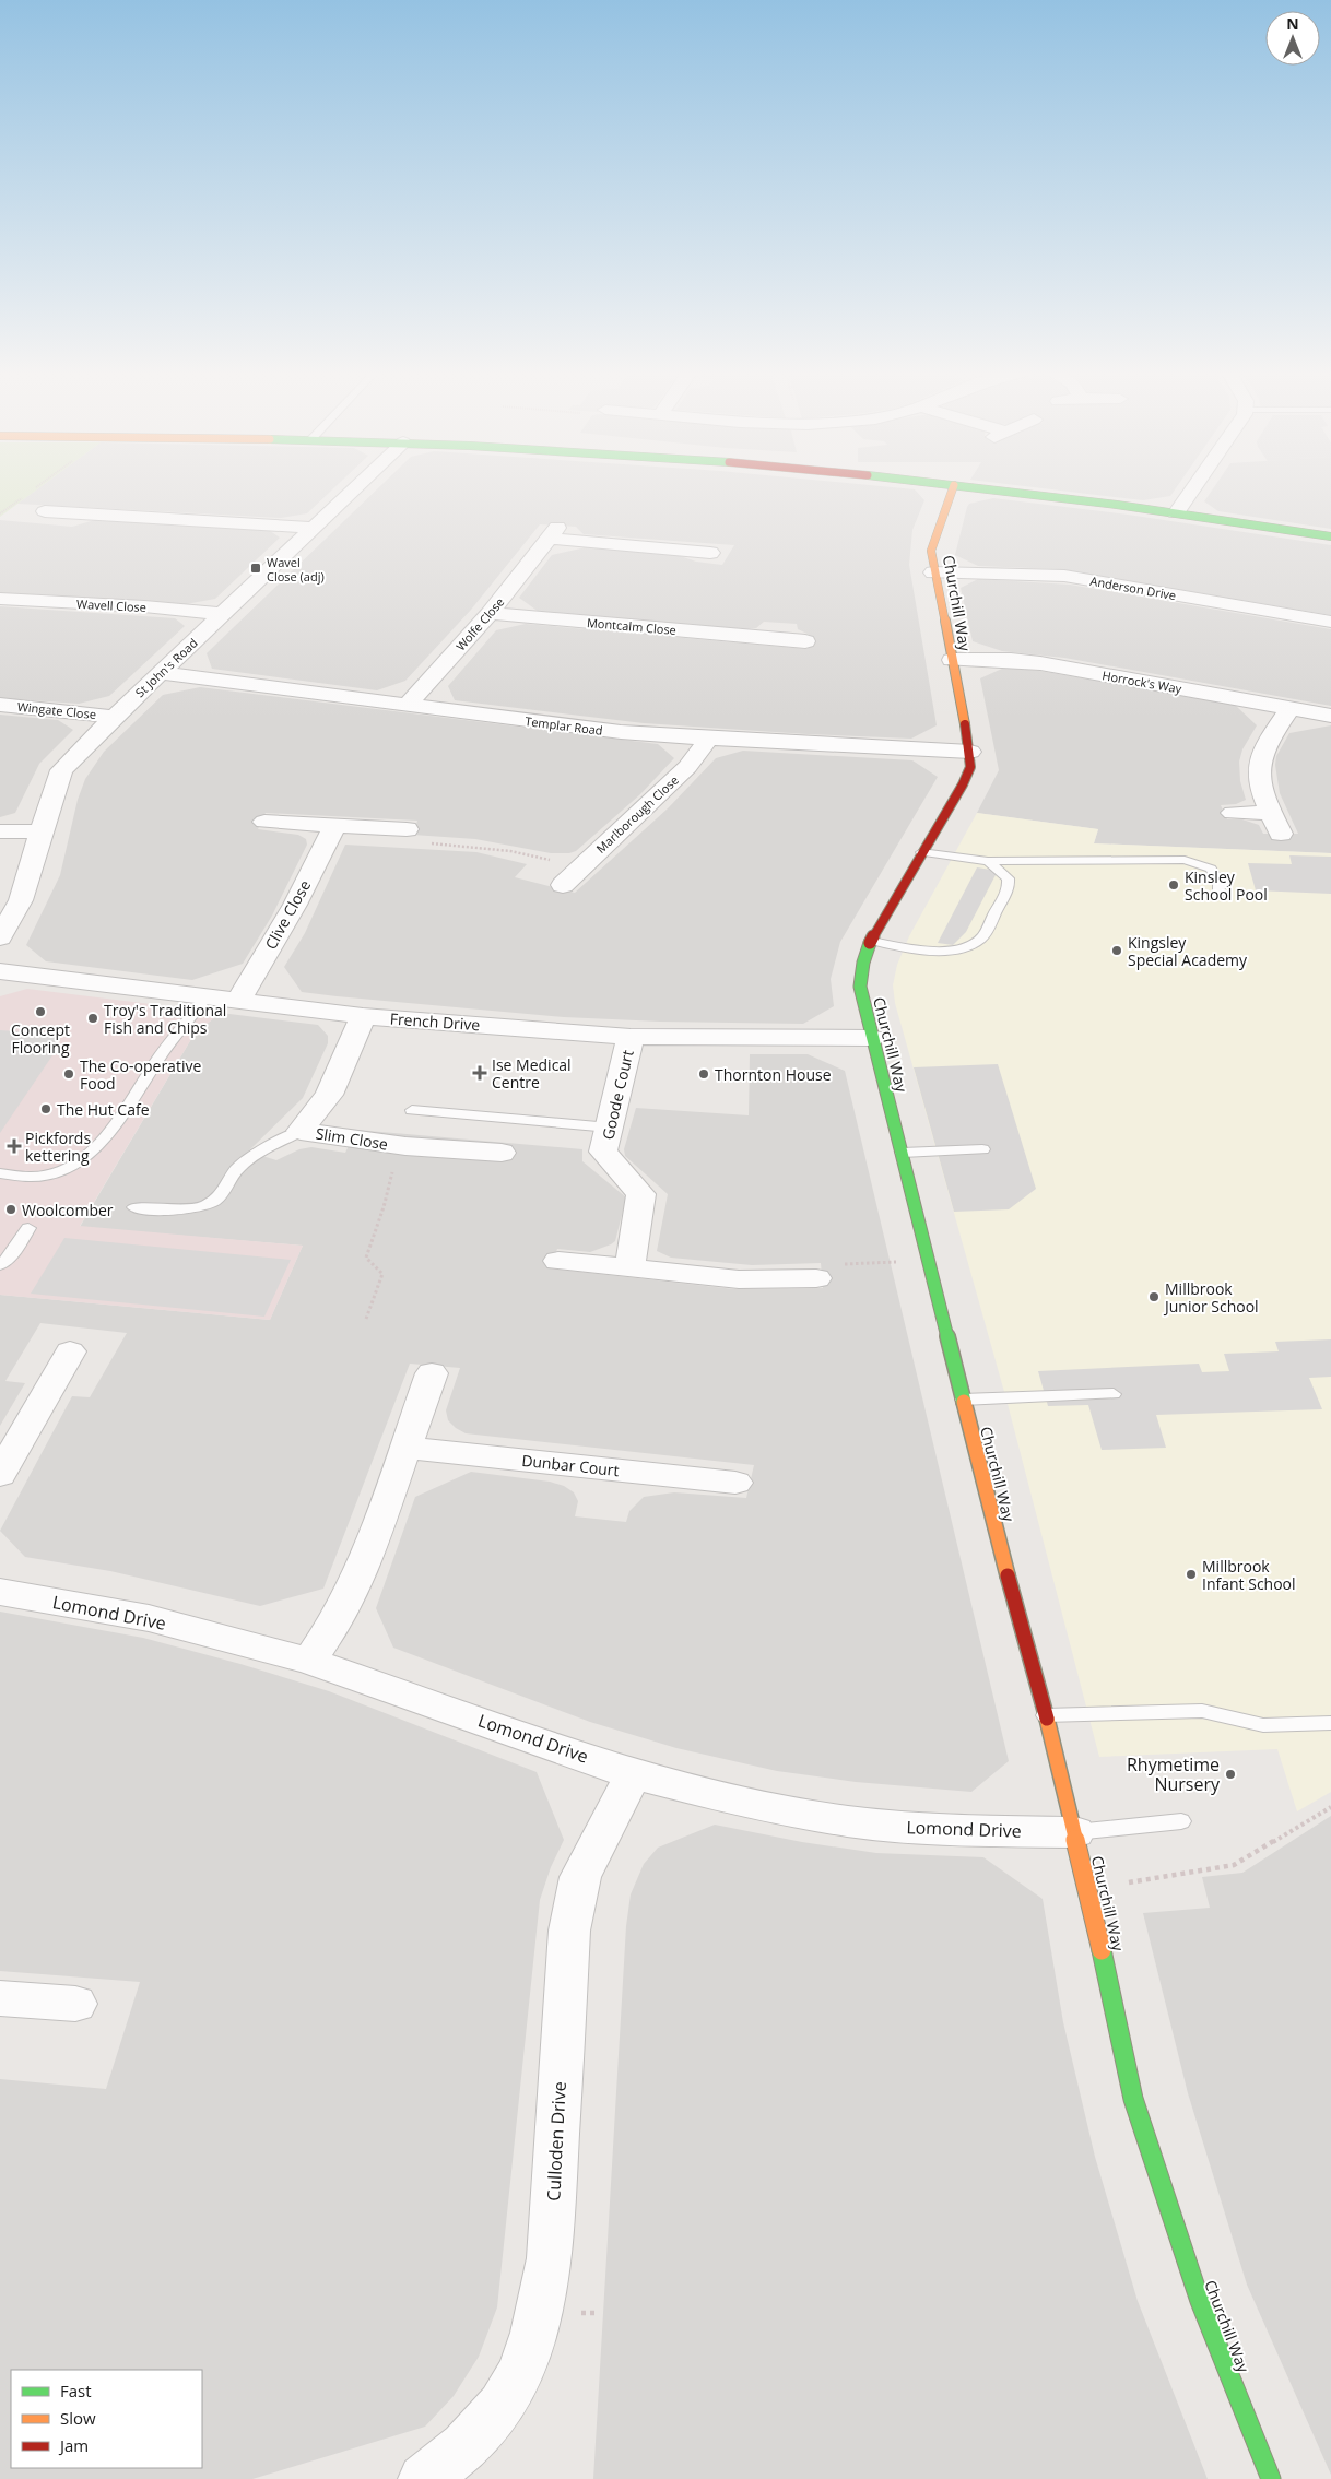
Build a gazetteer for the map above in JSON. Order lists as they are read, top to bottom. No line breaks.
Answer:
{"streets":{"street":["Anderson Drive","Churchill Way","Wavell Close","Wolfe Close","Montcalm Close","St John's Road","Horrock's Way","Wingate Close","Templar Road","Marlborough Close","Clive Close","French Drive","Goode Court","Slim Close","Dunbar Court","Lomond Drive","Culloden Drive"]},"crossings":[["Anderson Drive","Churchill Way"],["Churchill Way","Horrock's Way"],["Churchill Way","Templar Road"],["Churchill Way","French Drive"],["Churchill Way","Lomond Drive"],["Wavell Close","St John's Road"],["Wolfe Close","Montcalm Close"],["Wolfe Close","Templar Road"],["St John's Road","Wingate Close"],["St John's Road","Templar Road"],["Templar Road","Marlborough Close"],["Clive Close","French Drive"],["French Drive","Goode Court"],["French Drive","Slim Close"],["Lomond Drive","Culloden Drive"]],"places":{"transit":["Wavel Close (adj)"],"other":["Kinsley School Pool","Kingsley Special Academy","Concept Flooring","Troy's Traditional Fish and Chips","The Co-operative Food","Thornton House","The Hut Cafe","Woolcomber","Millbrook Junior School","Millbrook Infant School","Rhymetime Nursery"],"health":["Ise Medical Centre","Pickfords kettering"]},"legend":["Fast","Slow","Jam"],"north":"top"}
